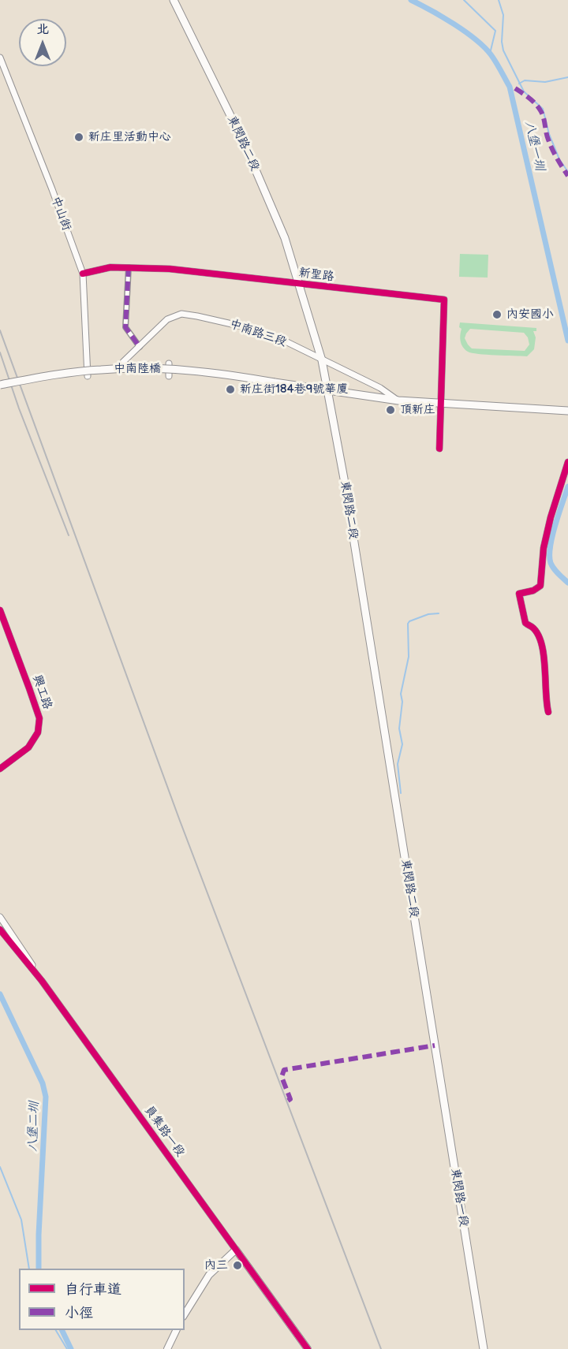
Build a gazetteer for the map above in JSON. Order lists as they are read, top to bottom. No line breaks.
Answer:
{"streets":{"main road":["東閔路二段","中南陸橋","東閔路一段"],"street":["中山街","新聖路","中南路三段","興工路","員集路一段"]},"crossings":[["東閔路二段","新聖路"],["東閔路二段","中南路三段"],["東閔路二段","中南陸橋"],["東閔路二段","東閔路一段"],["中山街","新聖路"]],"water":["八堡一圳","八堡二圳"],"places":["新庄里活動中心","內安國小","新庄街184巷9號華廈","頂新庄","內三"],"legend":["自行車道","小徑"],"north":"top"}
